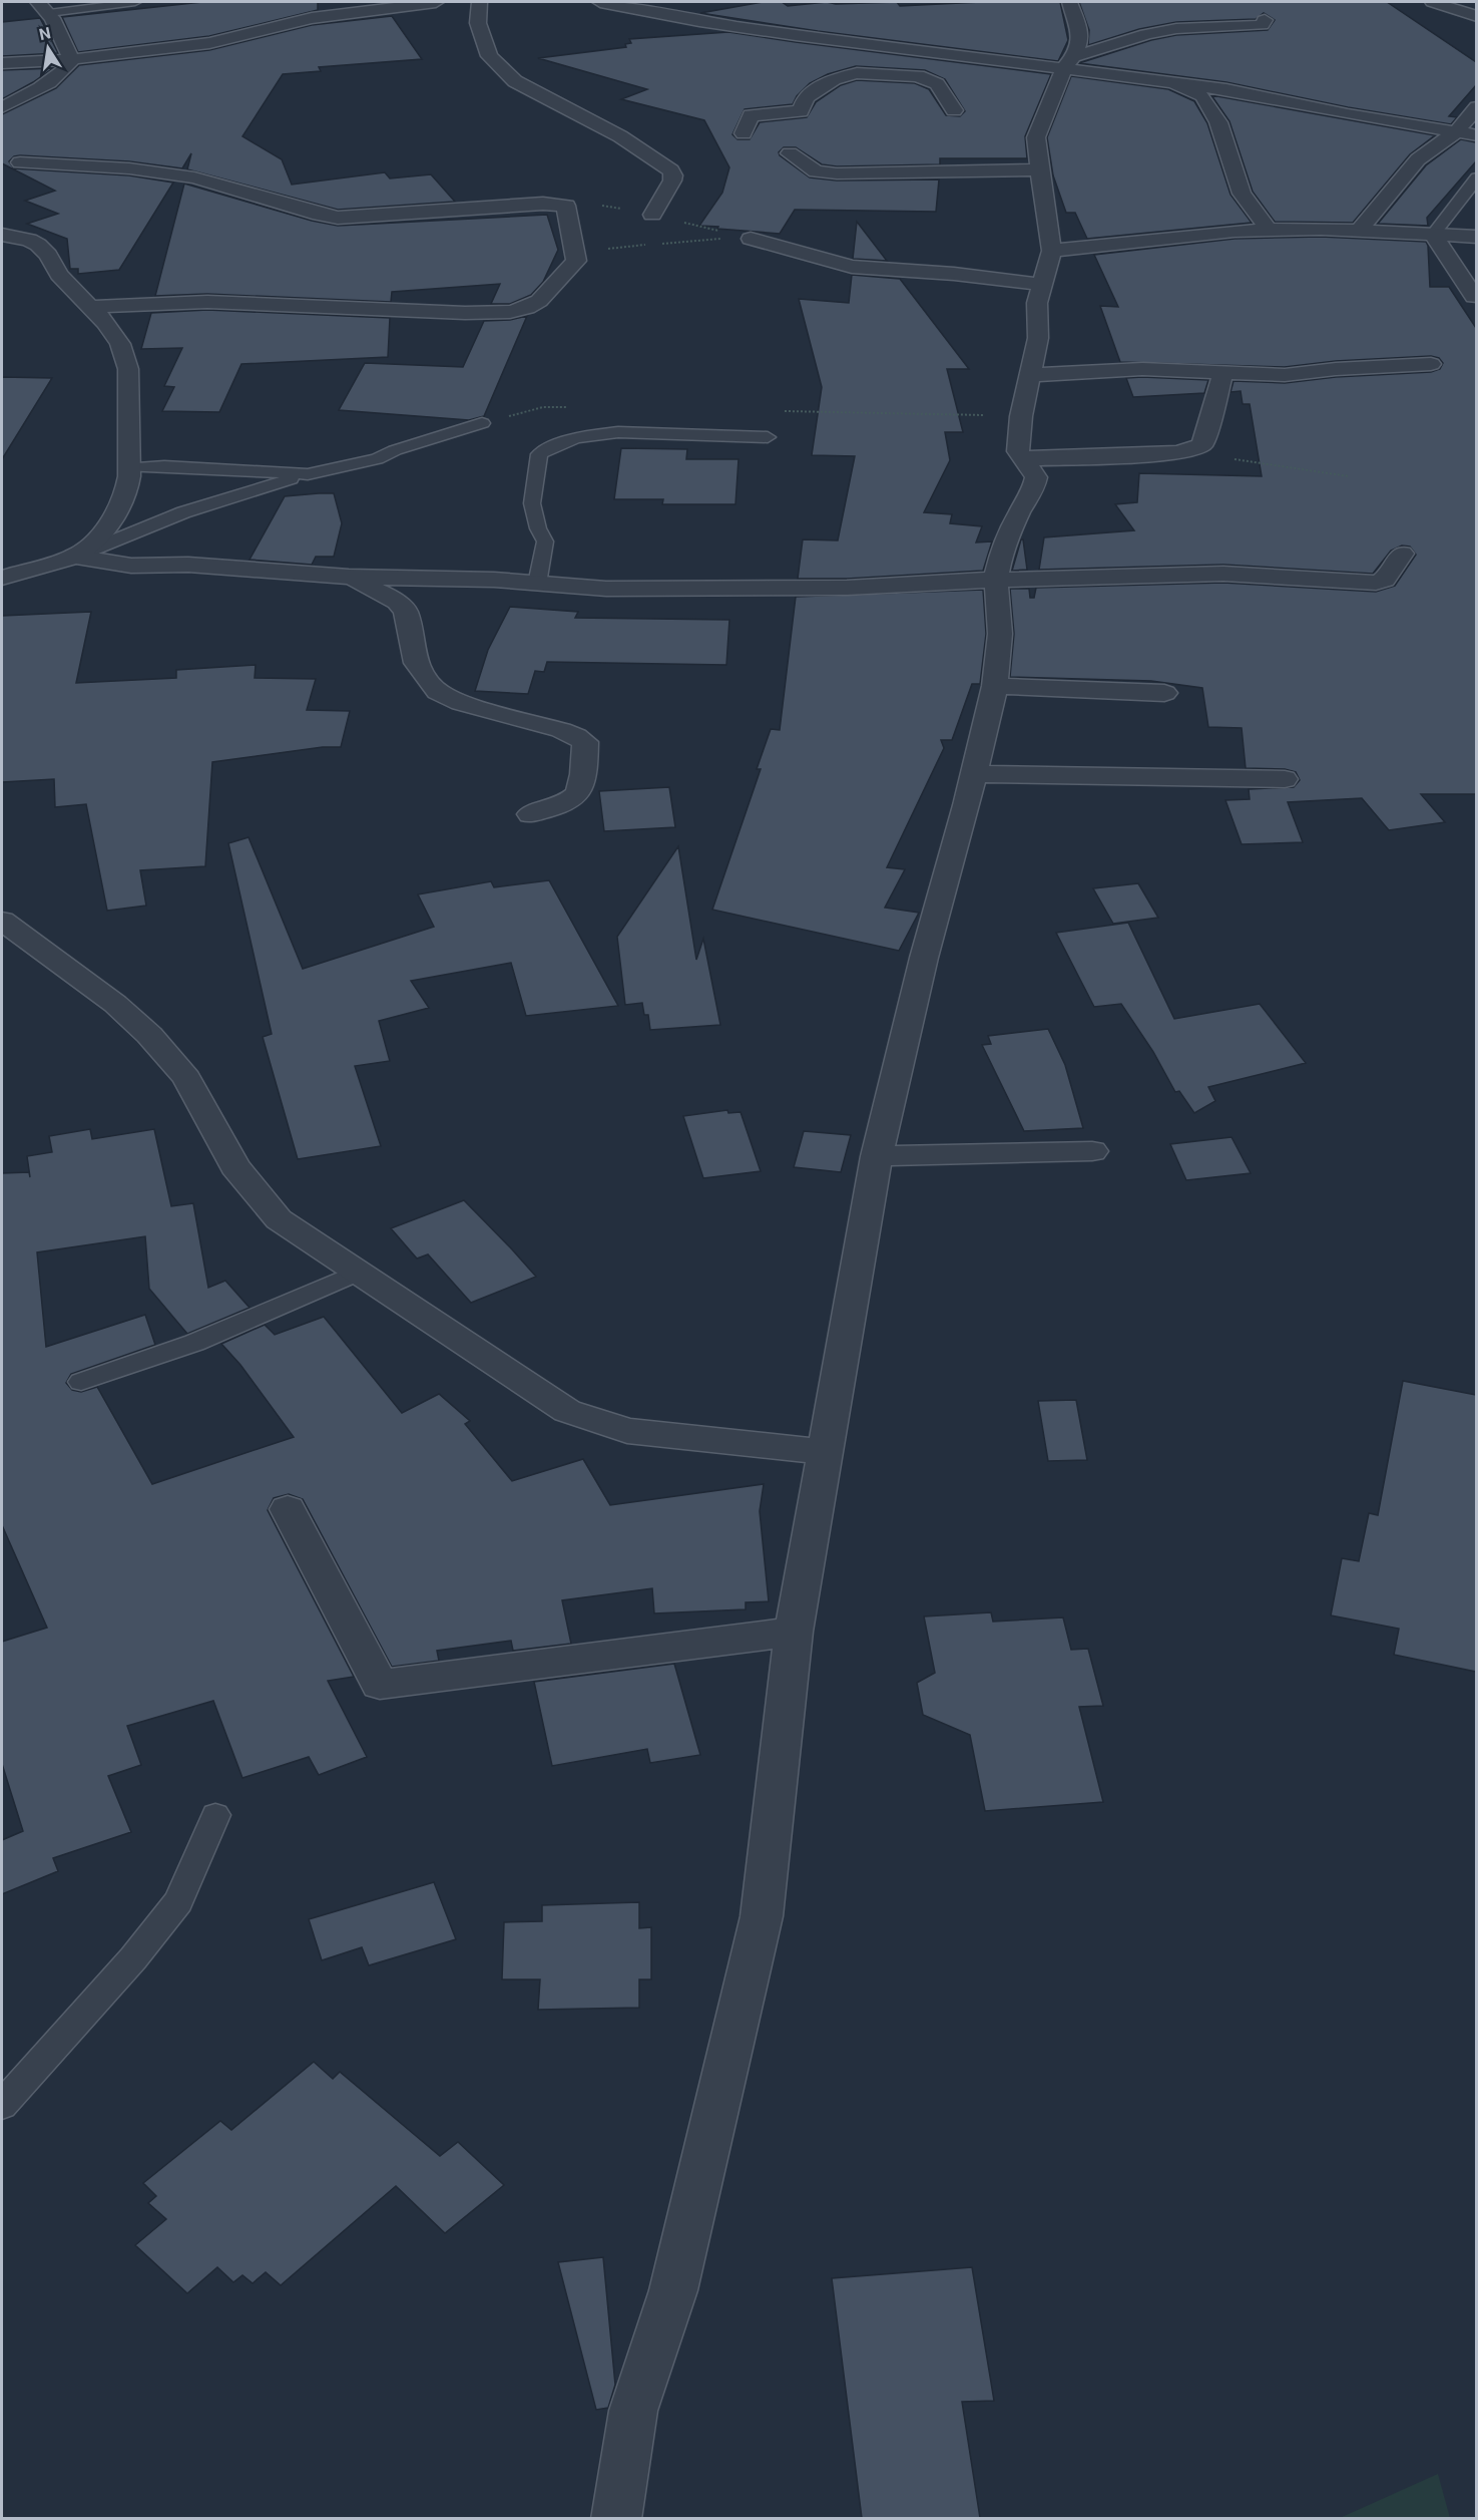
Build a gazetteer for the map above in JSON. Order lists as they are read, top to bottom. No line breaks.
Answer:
{"north":"top"}
